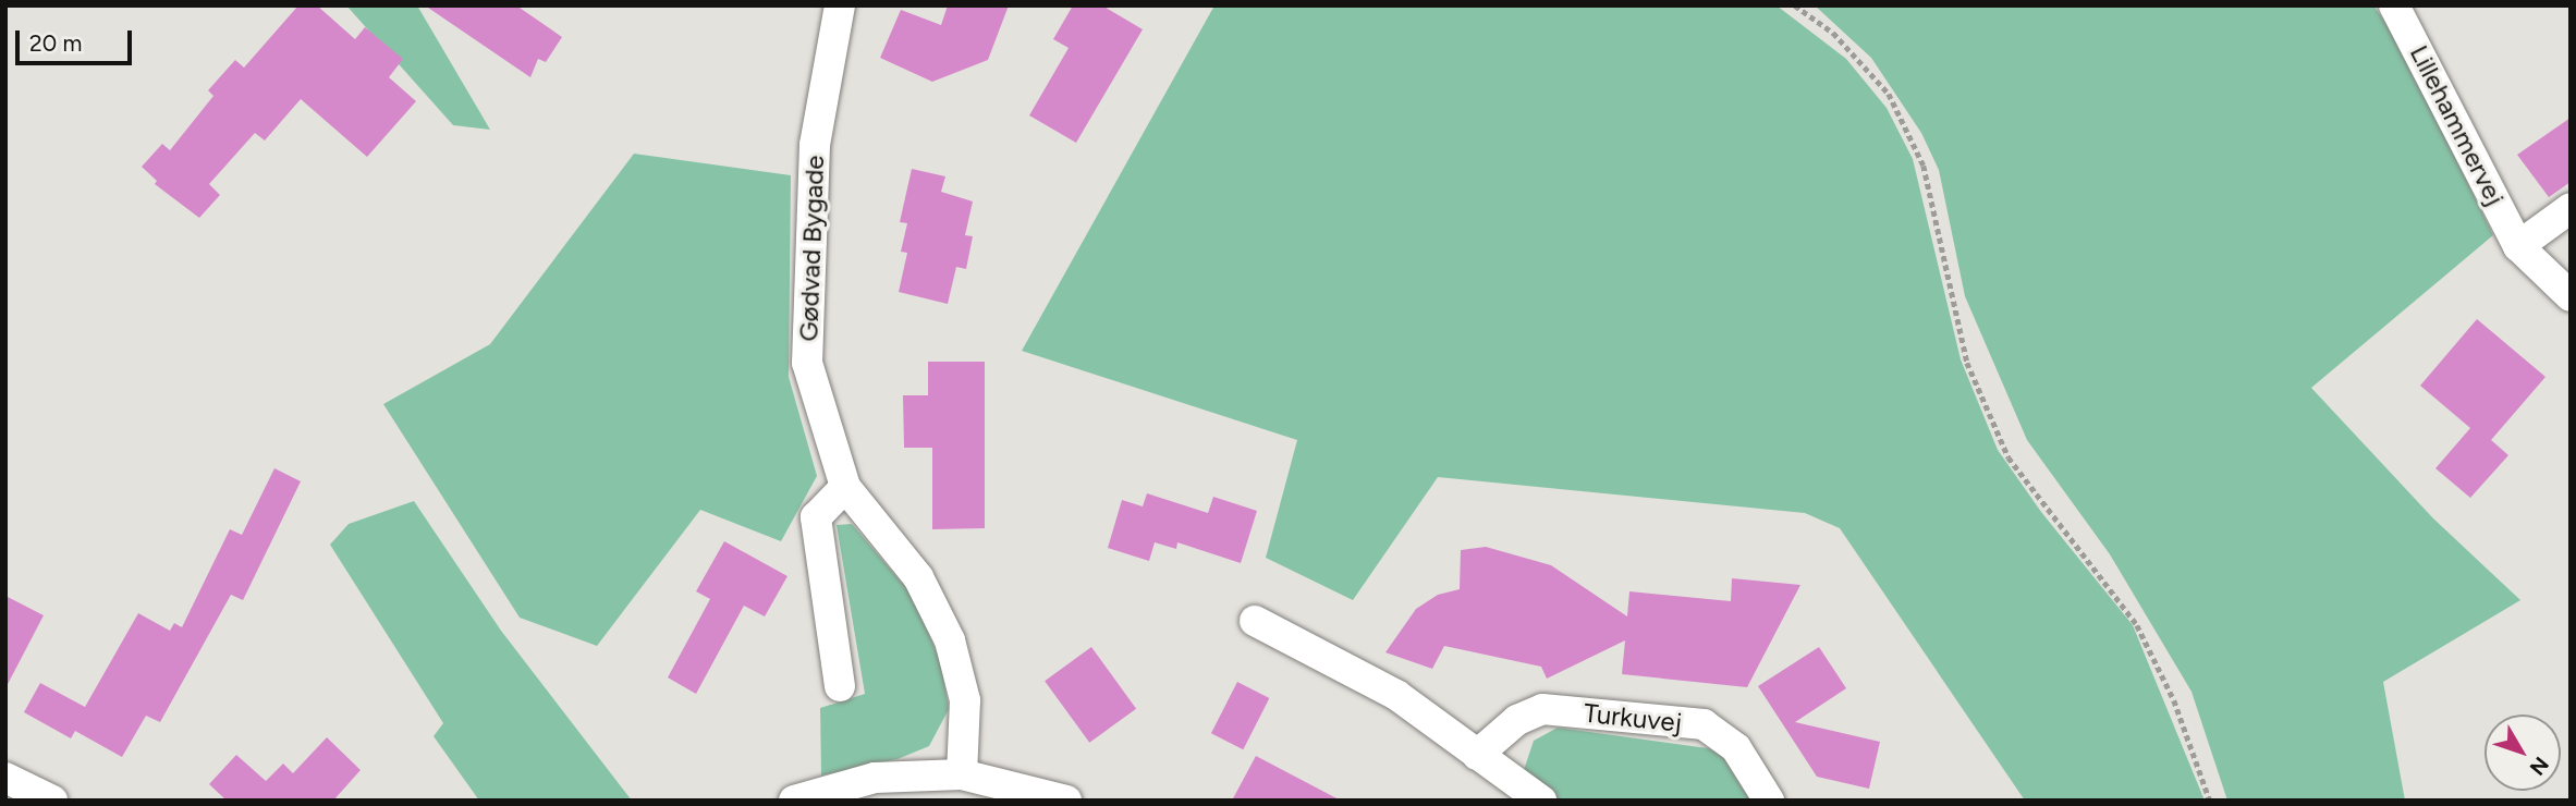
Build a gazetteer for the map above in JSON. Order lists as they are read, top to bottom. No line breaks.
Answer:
{"streets":{"street":["Lillehammervej","Gødvad Bygade","Turkuvej"]},"scale_bar":"20 m","north":"bottom right"}
